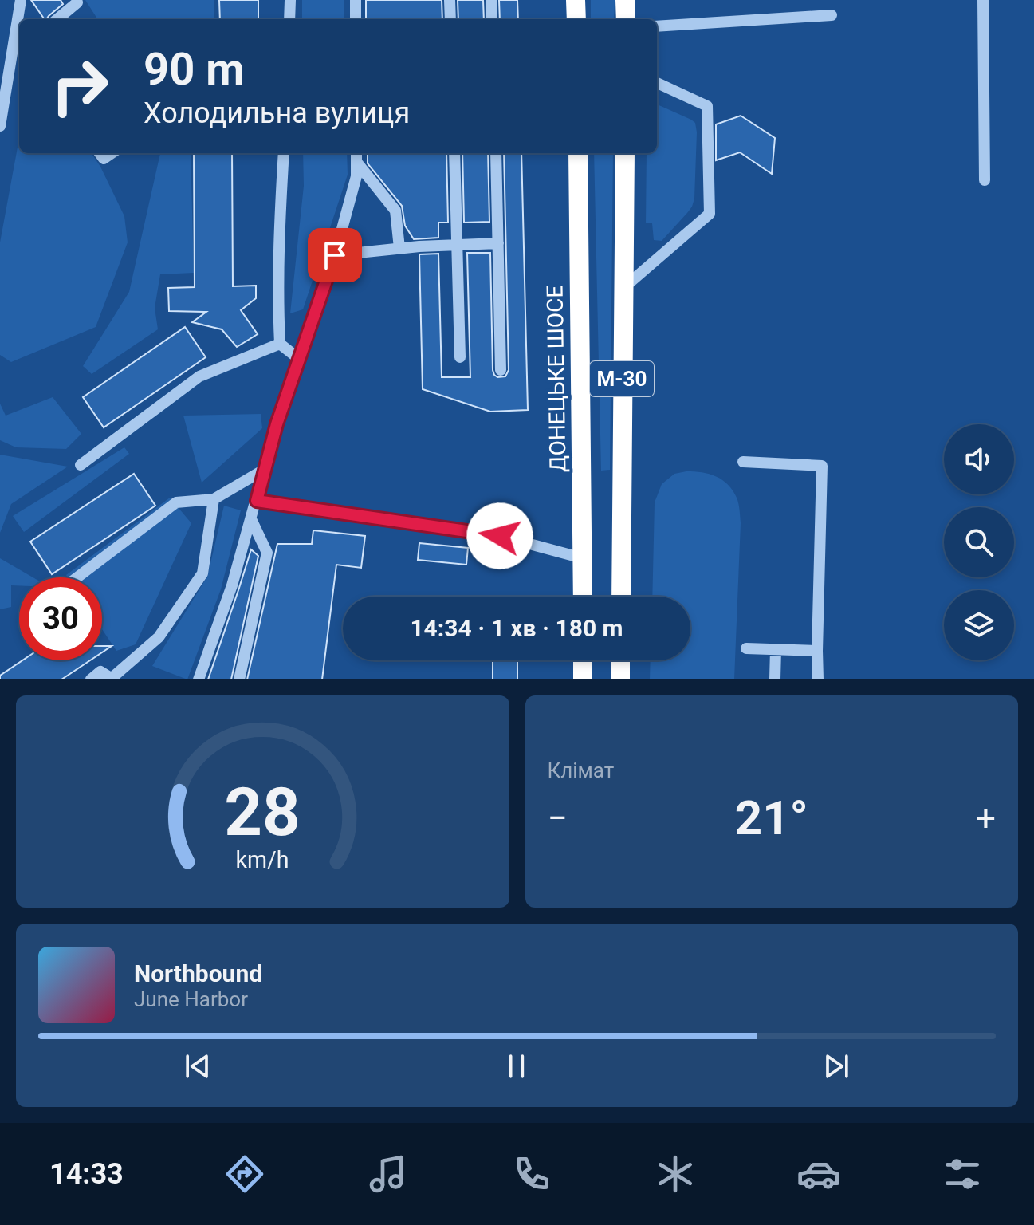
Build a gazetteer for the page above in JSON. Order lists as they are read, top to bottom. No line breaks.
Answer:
{"streets":{"highway":["ДОНЕЦЬКЕ ШОСЕ","М-30"]},"page":{"turn":["90 m","Холодильна вулиця"],"limit":"30","trip":"14:34 · 1 хв · 180 m","tile":"Клімат","heat":["−","21°","+"],"song":["Northbound","June Harbor"],"tabs":"14:33","gauge":["28","km/h"]}}
